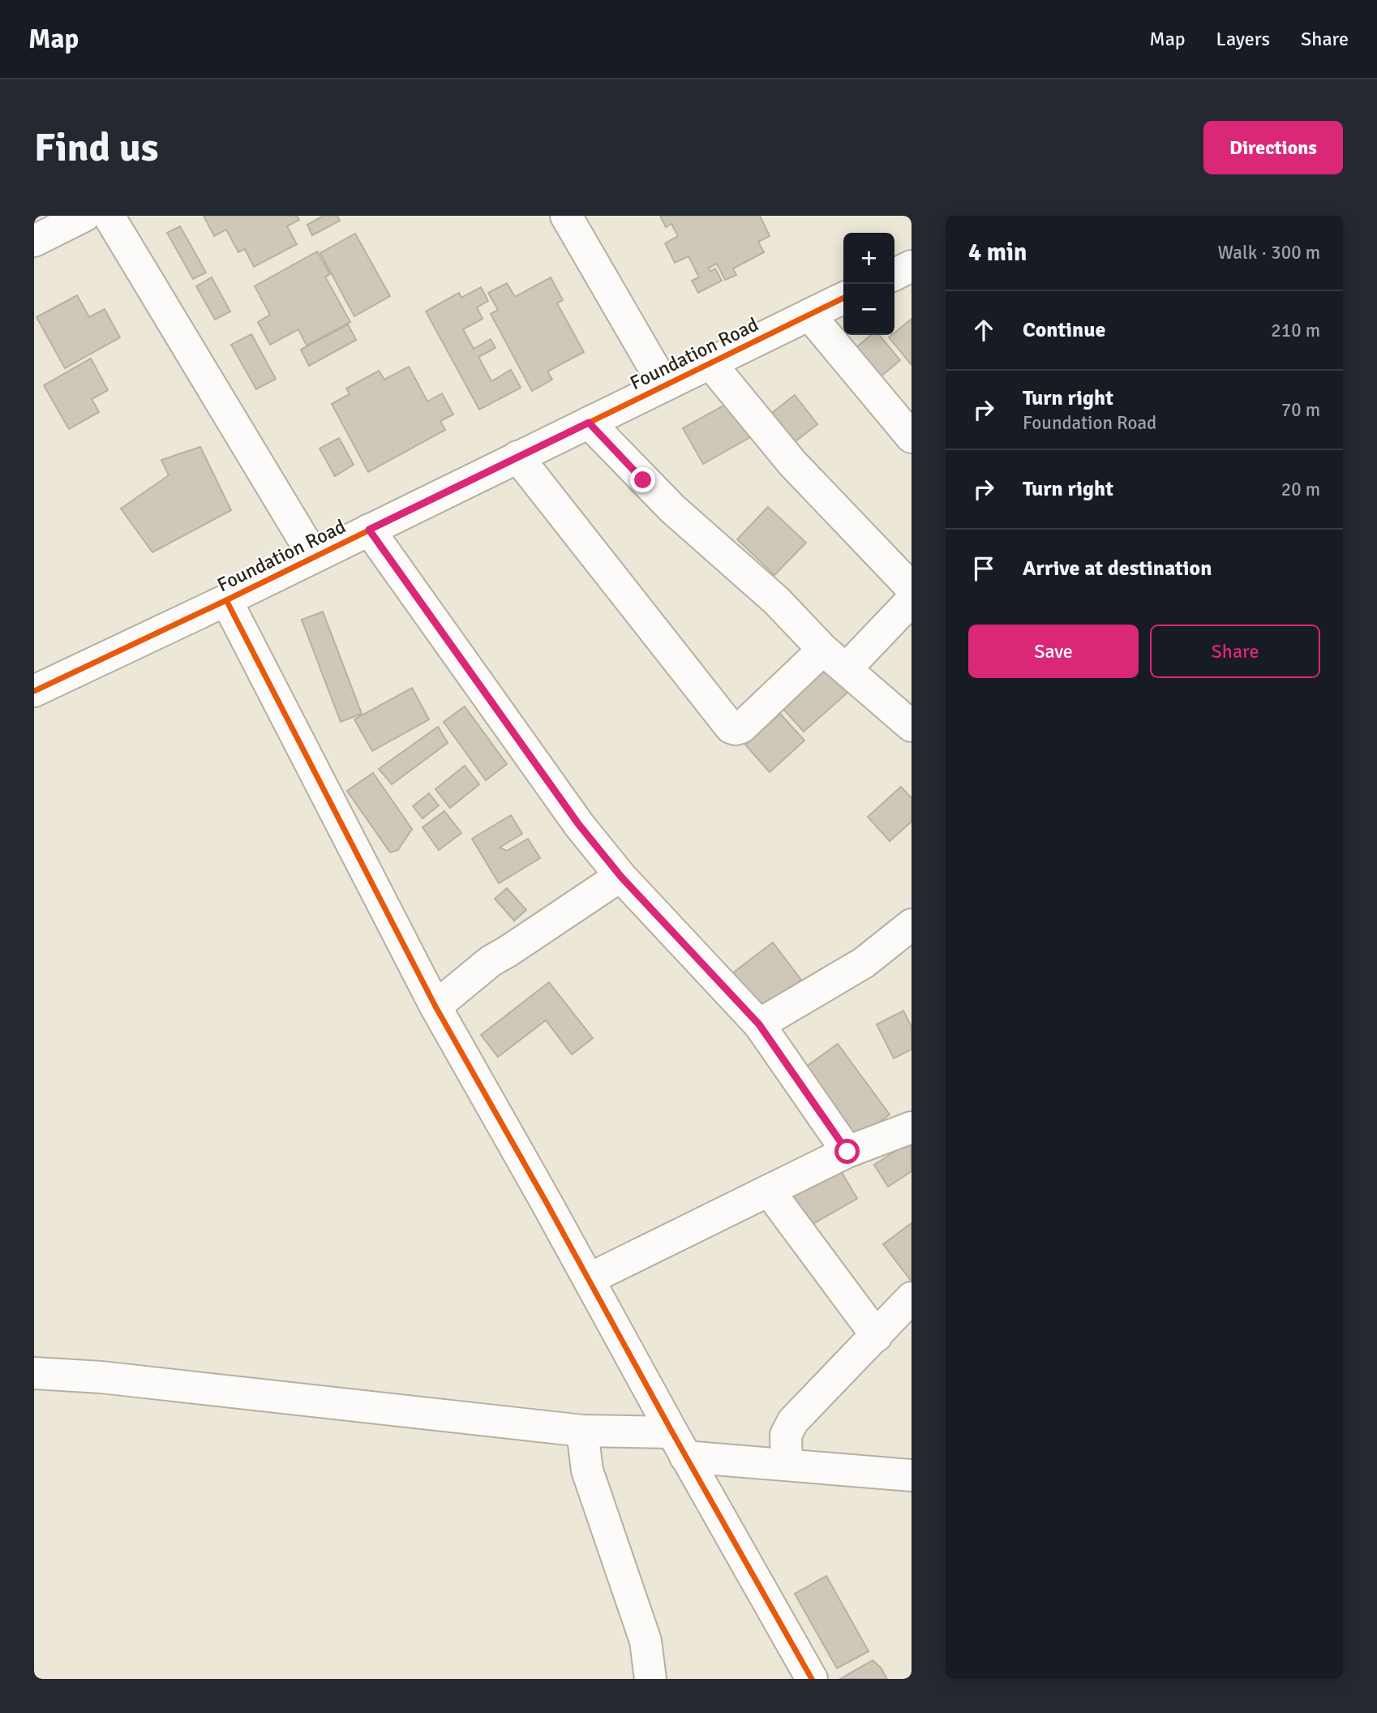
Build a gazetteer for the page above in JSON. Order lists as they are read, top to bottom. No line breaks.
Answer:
{"streets":{"street":["Foundation Road"]},"page":{"header":"Map","nav":["Map","Layers","Share"],"buttons":["Directions",["Save","Share"]],"title":"Find us","heading":["4 min","Walk · 300 m"],"map_buttons":["+","−"],"list":[["Continue","210 m"],["Turn right","Foundation Road","70 m"],["Turn right","20 m"],"Arrive at destination"]}}
